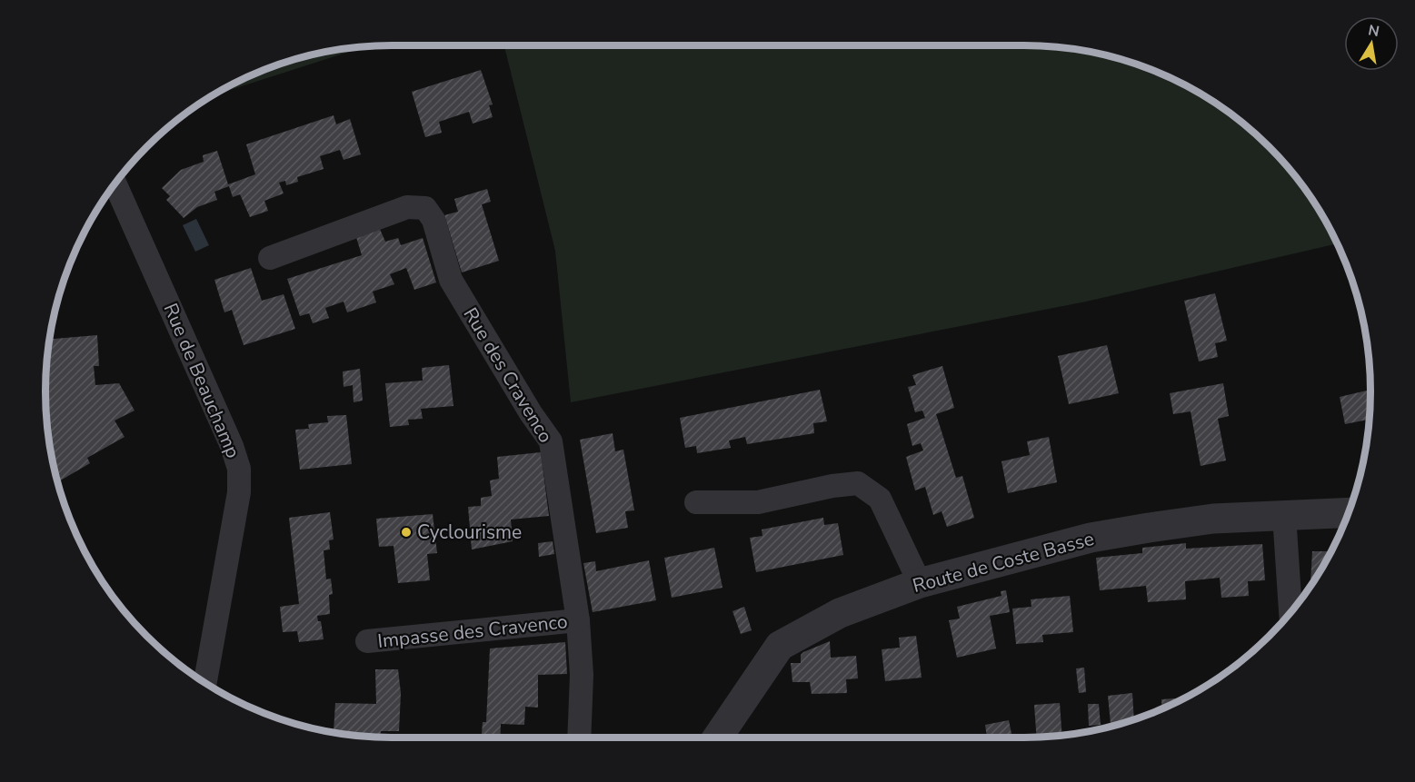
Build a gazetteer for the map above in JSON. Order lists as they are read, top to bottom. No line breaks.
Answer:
{"streets":{"street":["Rue des Cravenco","Rue de Beauchamp","Route de Coste Basse","Impasse des Cravenco"]},"crossings":[["Rue des Cravenco","Impasse des Cravenco"]],"places":["Cyclourisme"],"north":"top"}
